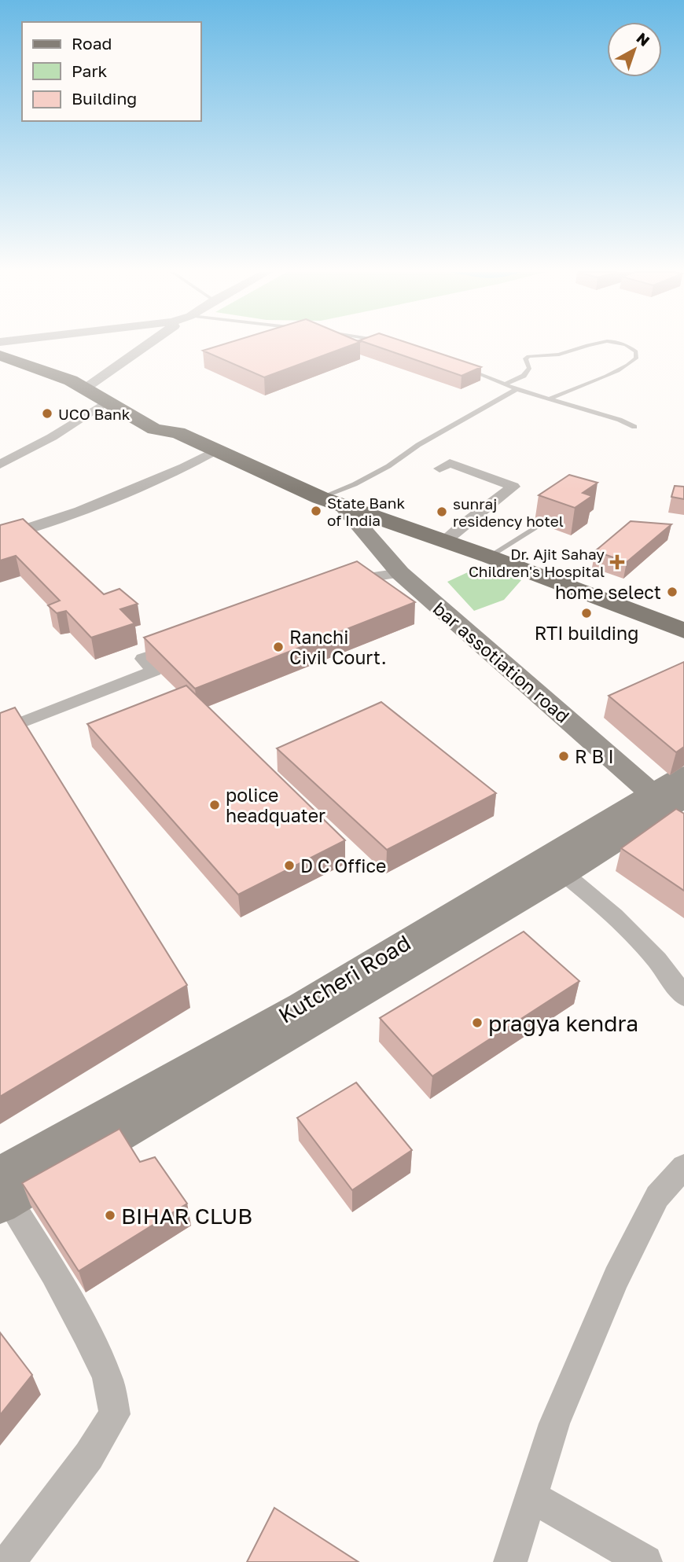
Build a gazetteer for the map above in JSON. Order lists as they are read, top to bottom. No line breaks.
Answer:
{"streets":{"main road":["bar assotiation road","Kutcheri Road"]},"crossings":[["bar assotiation road","Kutcheri Road"]],"places":{"other":["UCO Bank","State Bank of India","sunraj residency hotel","home select","RTI building","Ranchi Civil Court.","R B I","police headquater","D C Office","pragya kendra","BIHAR CLUB"],"health":["Dr. Ajit Sahay Children's Hospital"]},"legend":["Road","Park","Building"],"north":"top right"}
